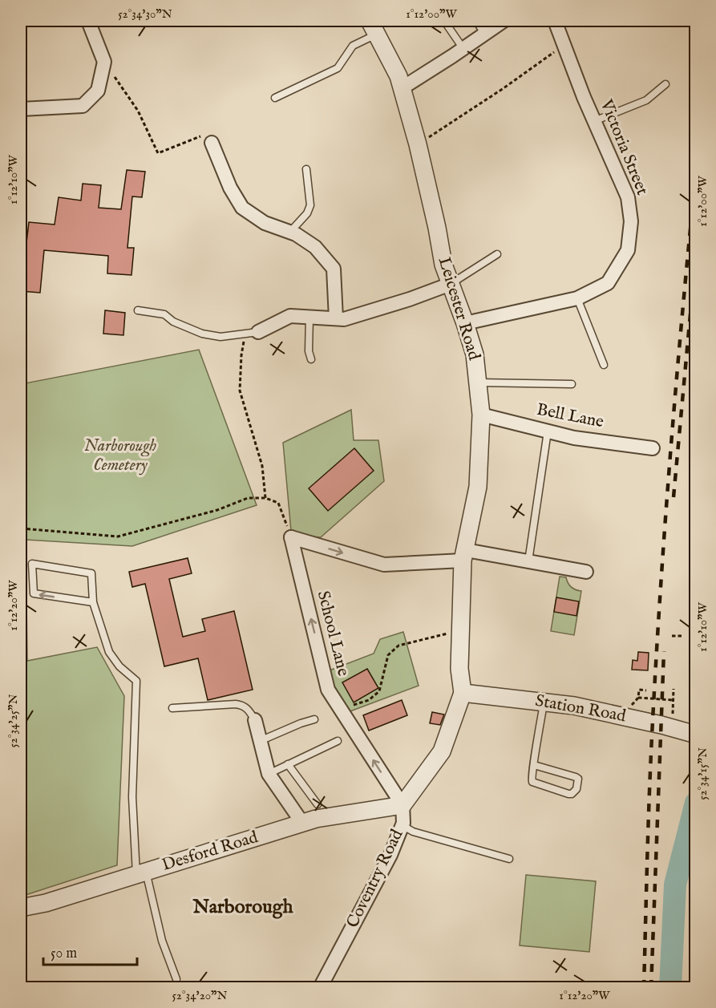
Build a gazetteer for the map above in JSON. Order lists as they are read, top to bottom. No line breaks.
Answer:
{"streets":{"street":["Victoria Street","Leicester Road","Bell Lane","School Lane","Station Road","Desford Road","Coventry Road"]},"crossings":[["Victoria Street","Leicester Road"],["Leicester Road","Bell Lane"],["Leicester Road","Station Road"],["Leicester Road","Coventry Road"],["School Lane","Desford Road"],["School Lane","Coventry Road"],["Station Road","Coventry Road"],["Desford Road","Coventry Road"]],"districts":["Narborough"],"parks":["Narborough Cemetery"],"scale_bar":"50 m","coordinates":["52°34'30\"N","1°12'00\"W","1°12'10\"W","1°12'20\"W","52°34'25\"N","52°34'15\"N","52°34'20\"N"]}
